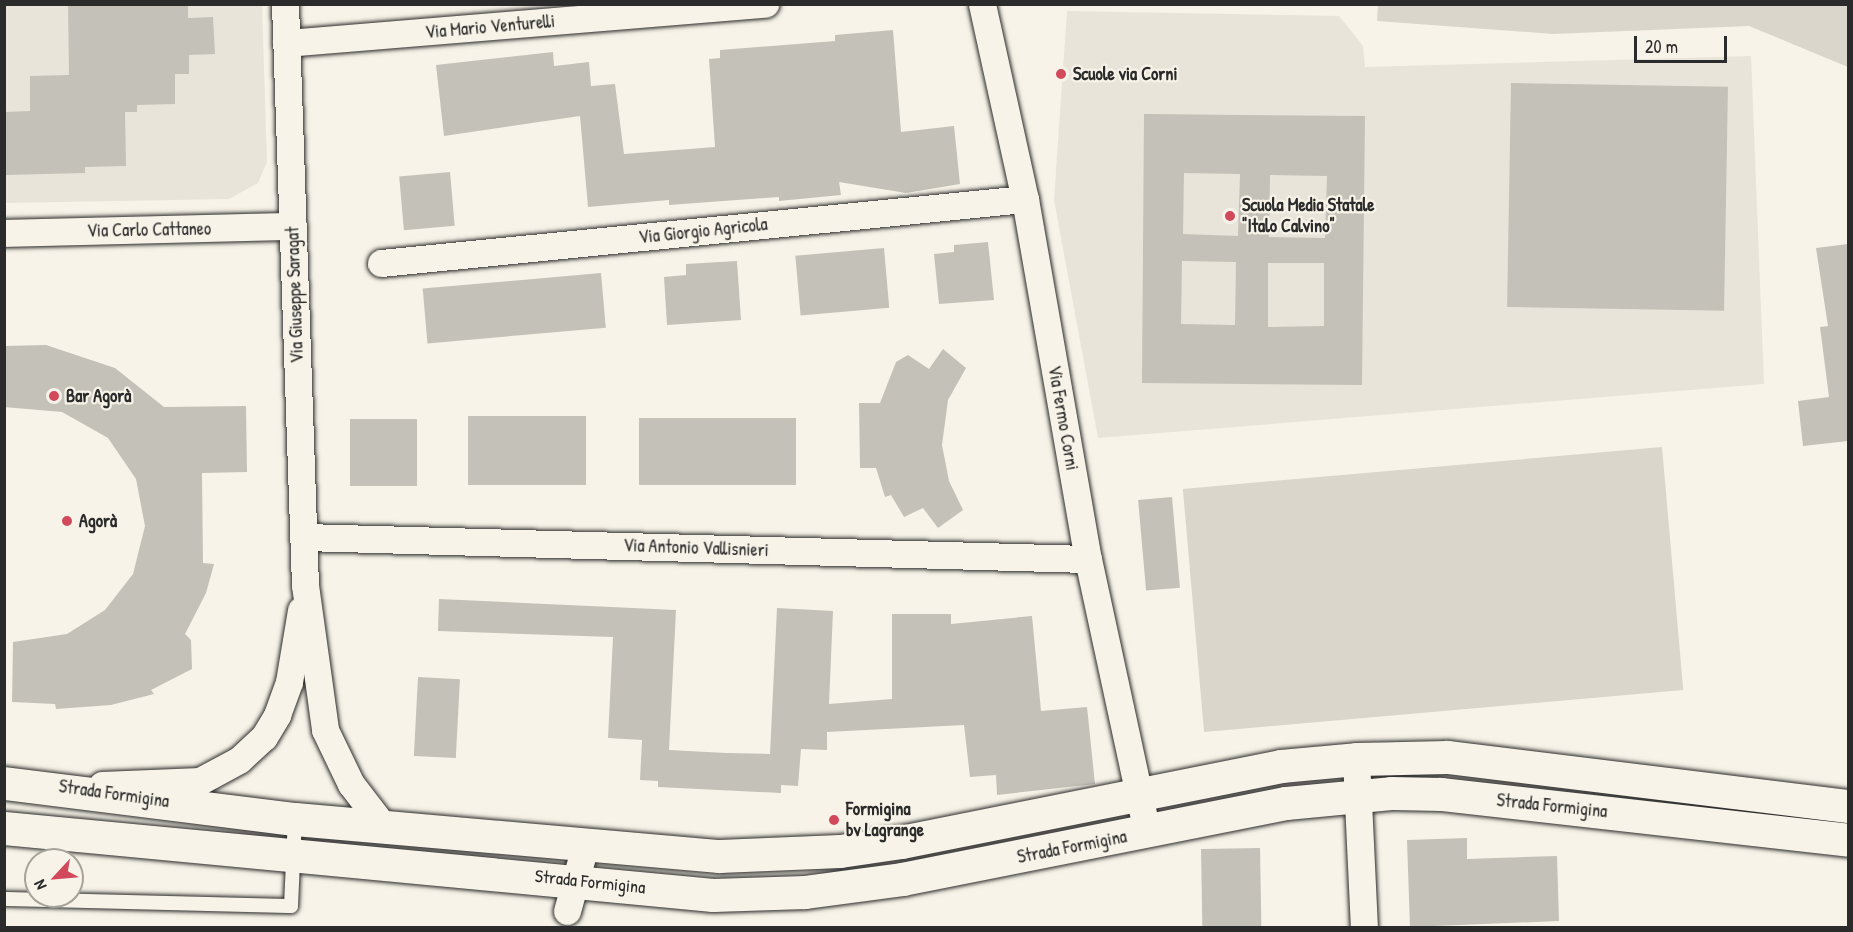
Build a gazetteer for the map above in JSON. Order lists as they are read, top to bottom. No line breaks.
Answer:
{"streets":{"street":["Via Mario Venturelli","Via Carlo Cattaneo","Via Giorgio Agricola","Via Giuseppe Saragat","Via Fermo Corni","Via Antonio Vallisnieri","Strada Formigina"]},"crossings":[["Via Mario Venturelli","Via Giuseppe Saragat"],["Via Carlo Cattaneo","Via Giuseppe Saragat"],["Via Giorgio Agricola","Via Fermo Corni"],["Via Giuseppe Saragat","Via Antonio Vallisnieri"],["Via Giuseppe Saragat","Strada Formigina"],["Via Fermo Corni","Via Antonio Vallisnieri"],["Via Fermo Corni","Strada Formigina"]],"places":["Scuole via Corni","Scuola Media Statale \"Italo Calvino\"","Bar Agorà","Agorà","Formigina bv Lagrange"],"scale_bar":"20 m","north":"bottom left"}
